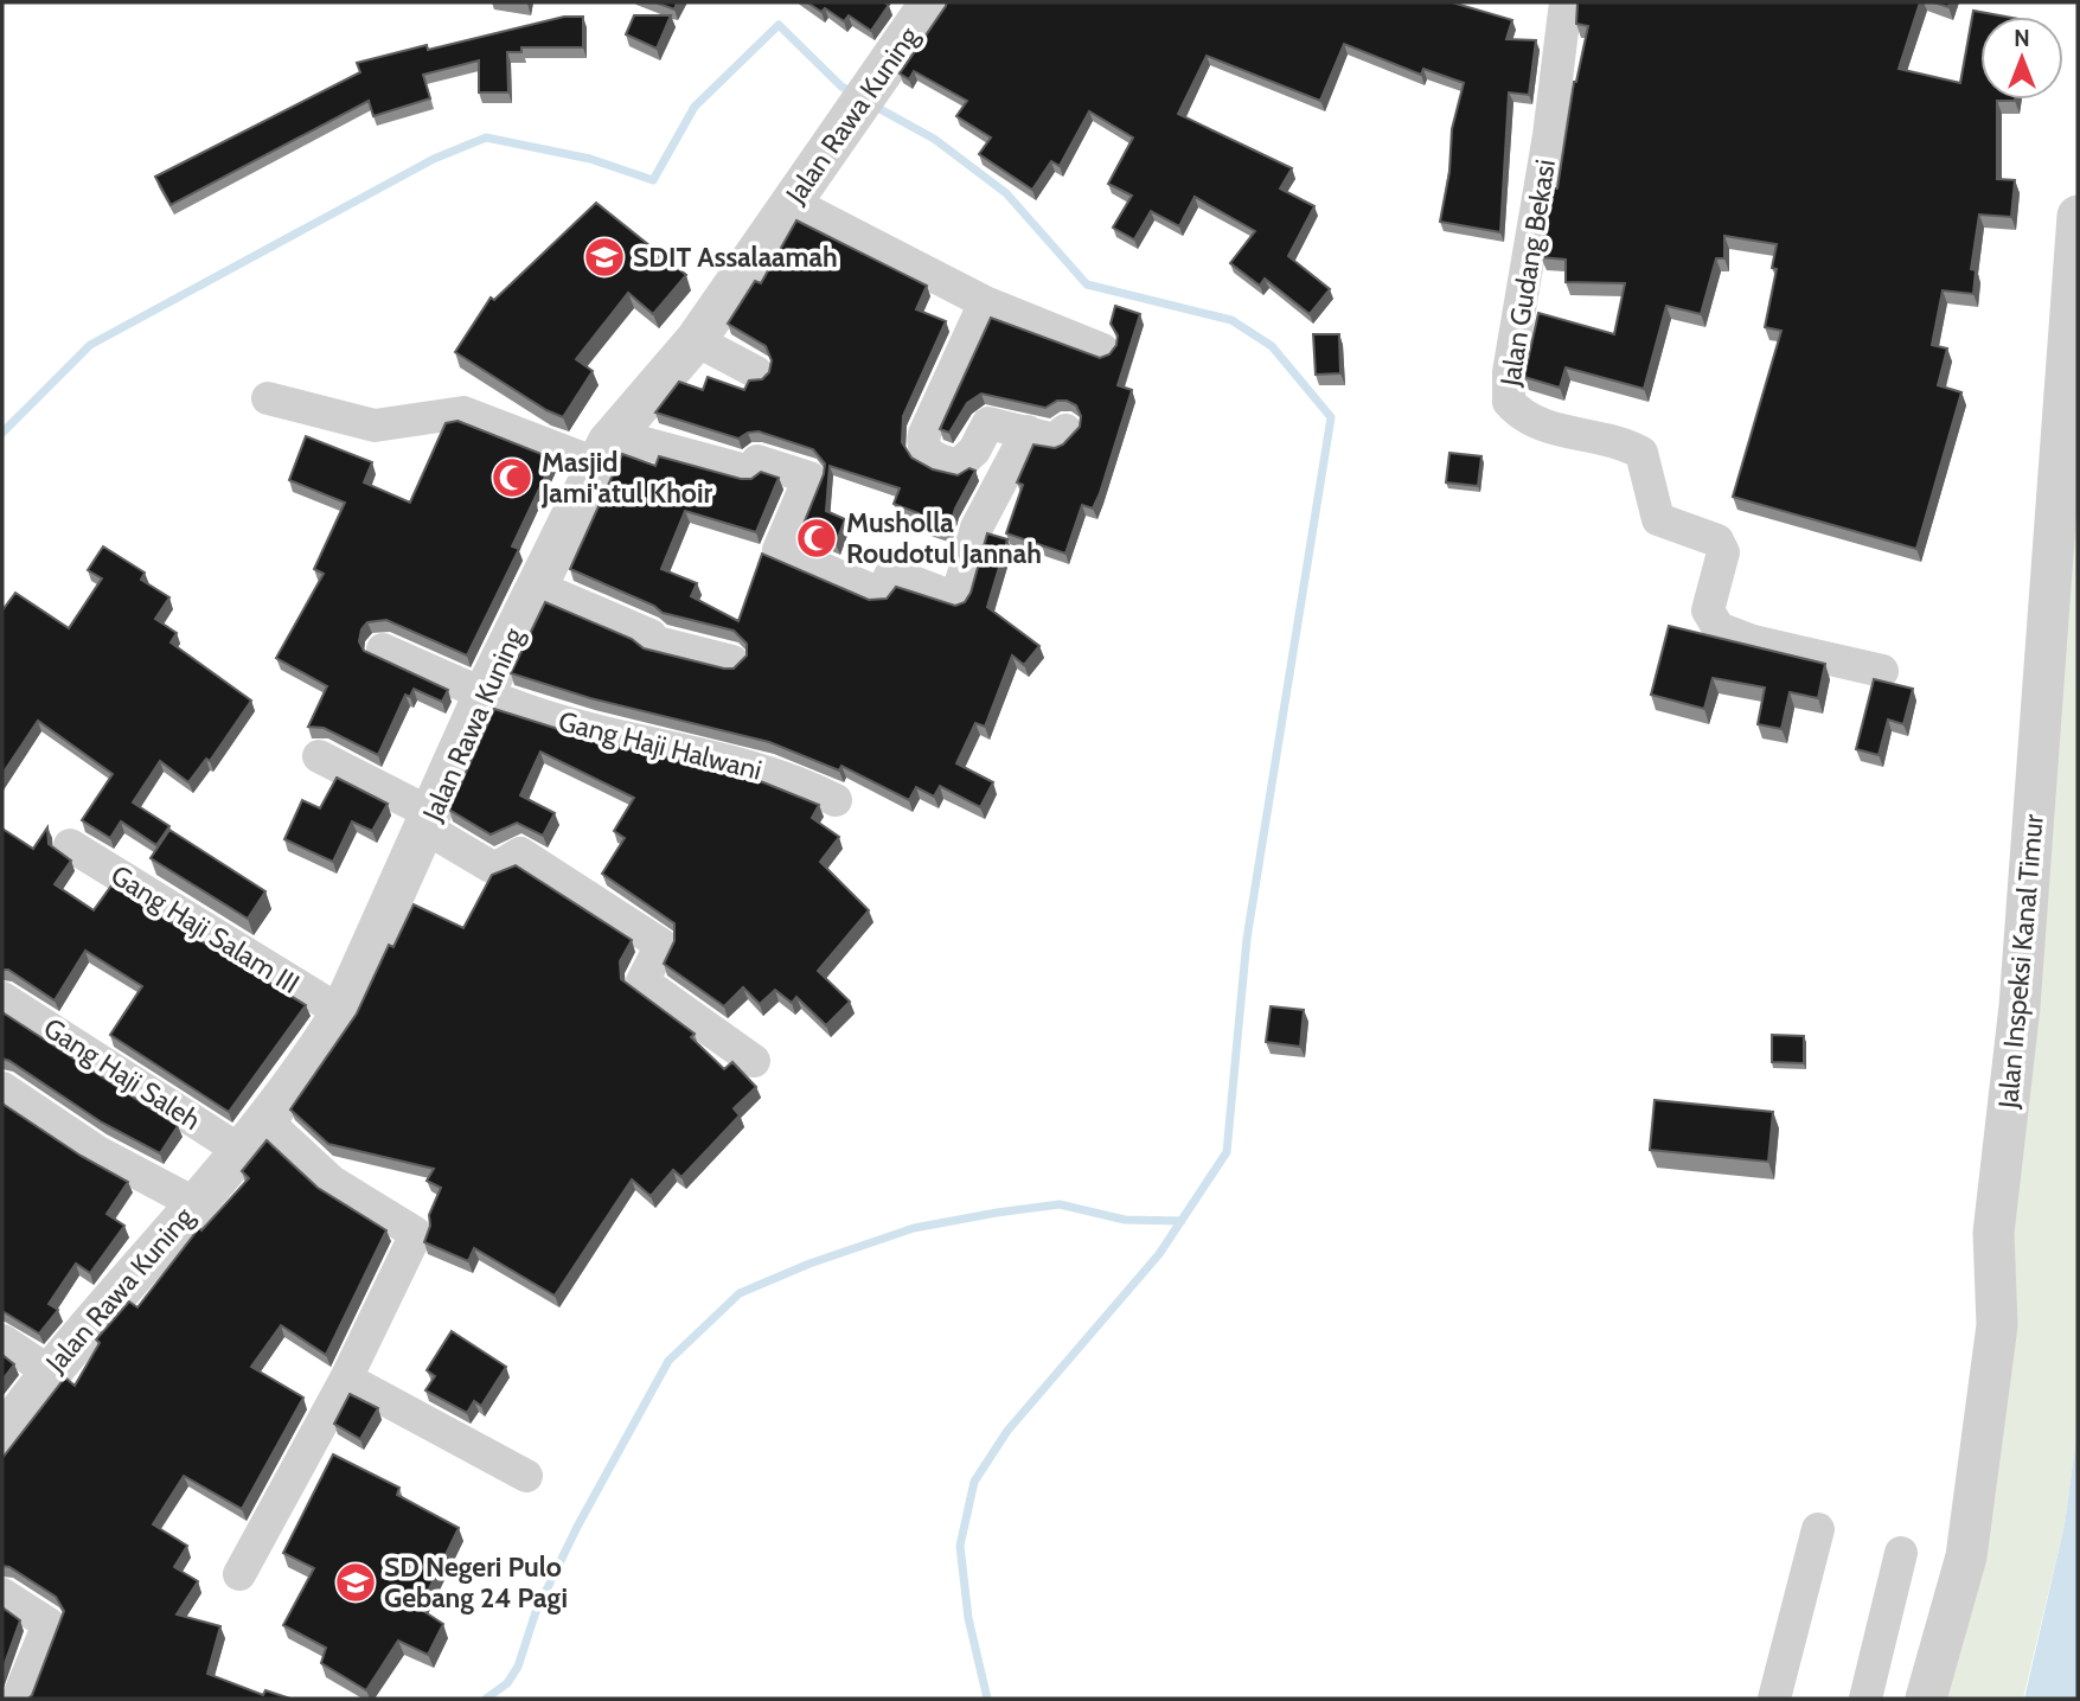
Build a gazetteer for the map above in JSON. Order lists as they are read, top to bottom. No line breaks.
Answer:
{"streets":{"street":["Jalan Rawa Kuning","Jalan Gudang Bekasi","Gang Haji Halwani","Gang Haji Salam III","Jalan Inspeksi Kanal Timur","Gang Haji Saleh"]},"crossings":[["Jalan Rawa Kuning","Gang Haji Halwani"],["Jalan Rawa Kuning","Gang Haji Salam III"],["Jalan Rawa Kuning","Gang Haji Saleh"]],"places":{"school or university":["SDIT Assalaamah","SD Negeri Pulo Gebang 24 Pagi"],"mosque":["Masjid Jami'atul Khoir","Musholla Roudotul Jannah"]},"north":"top"}
